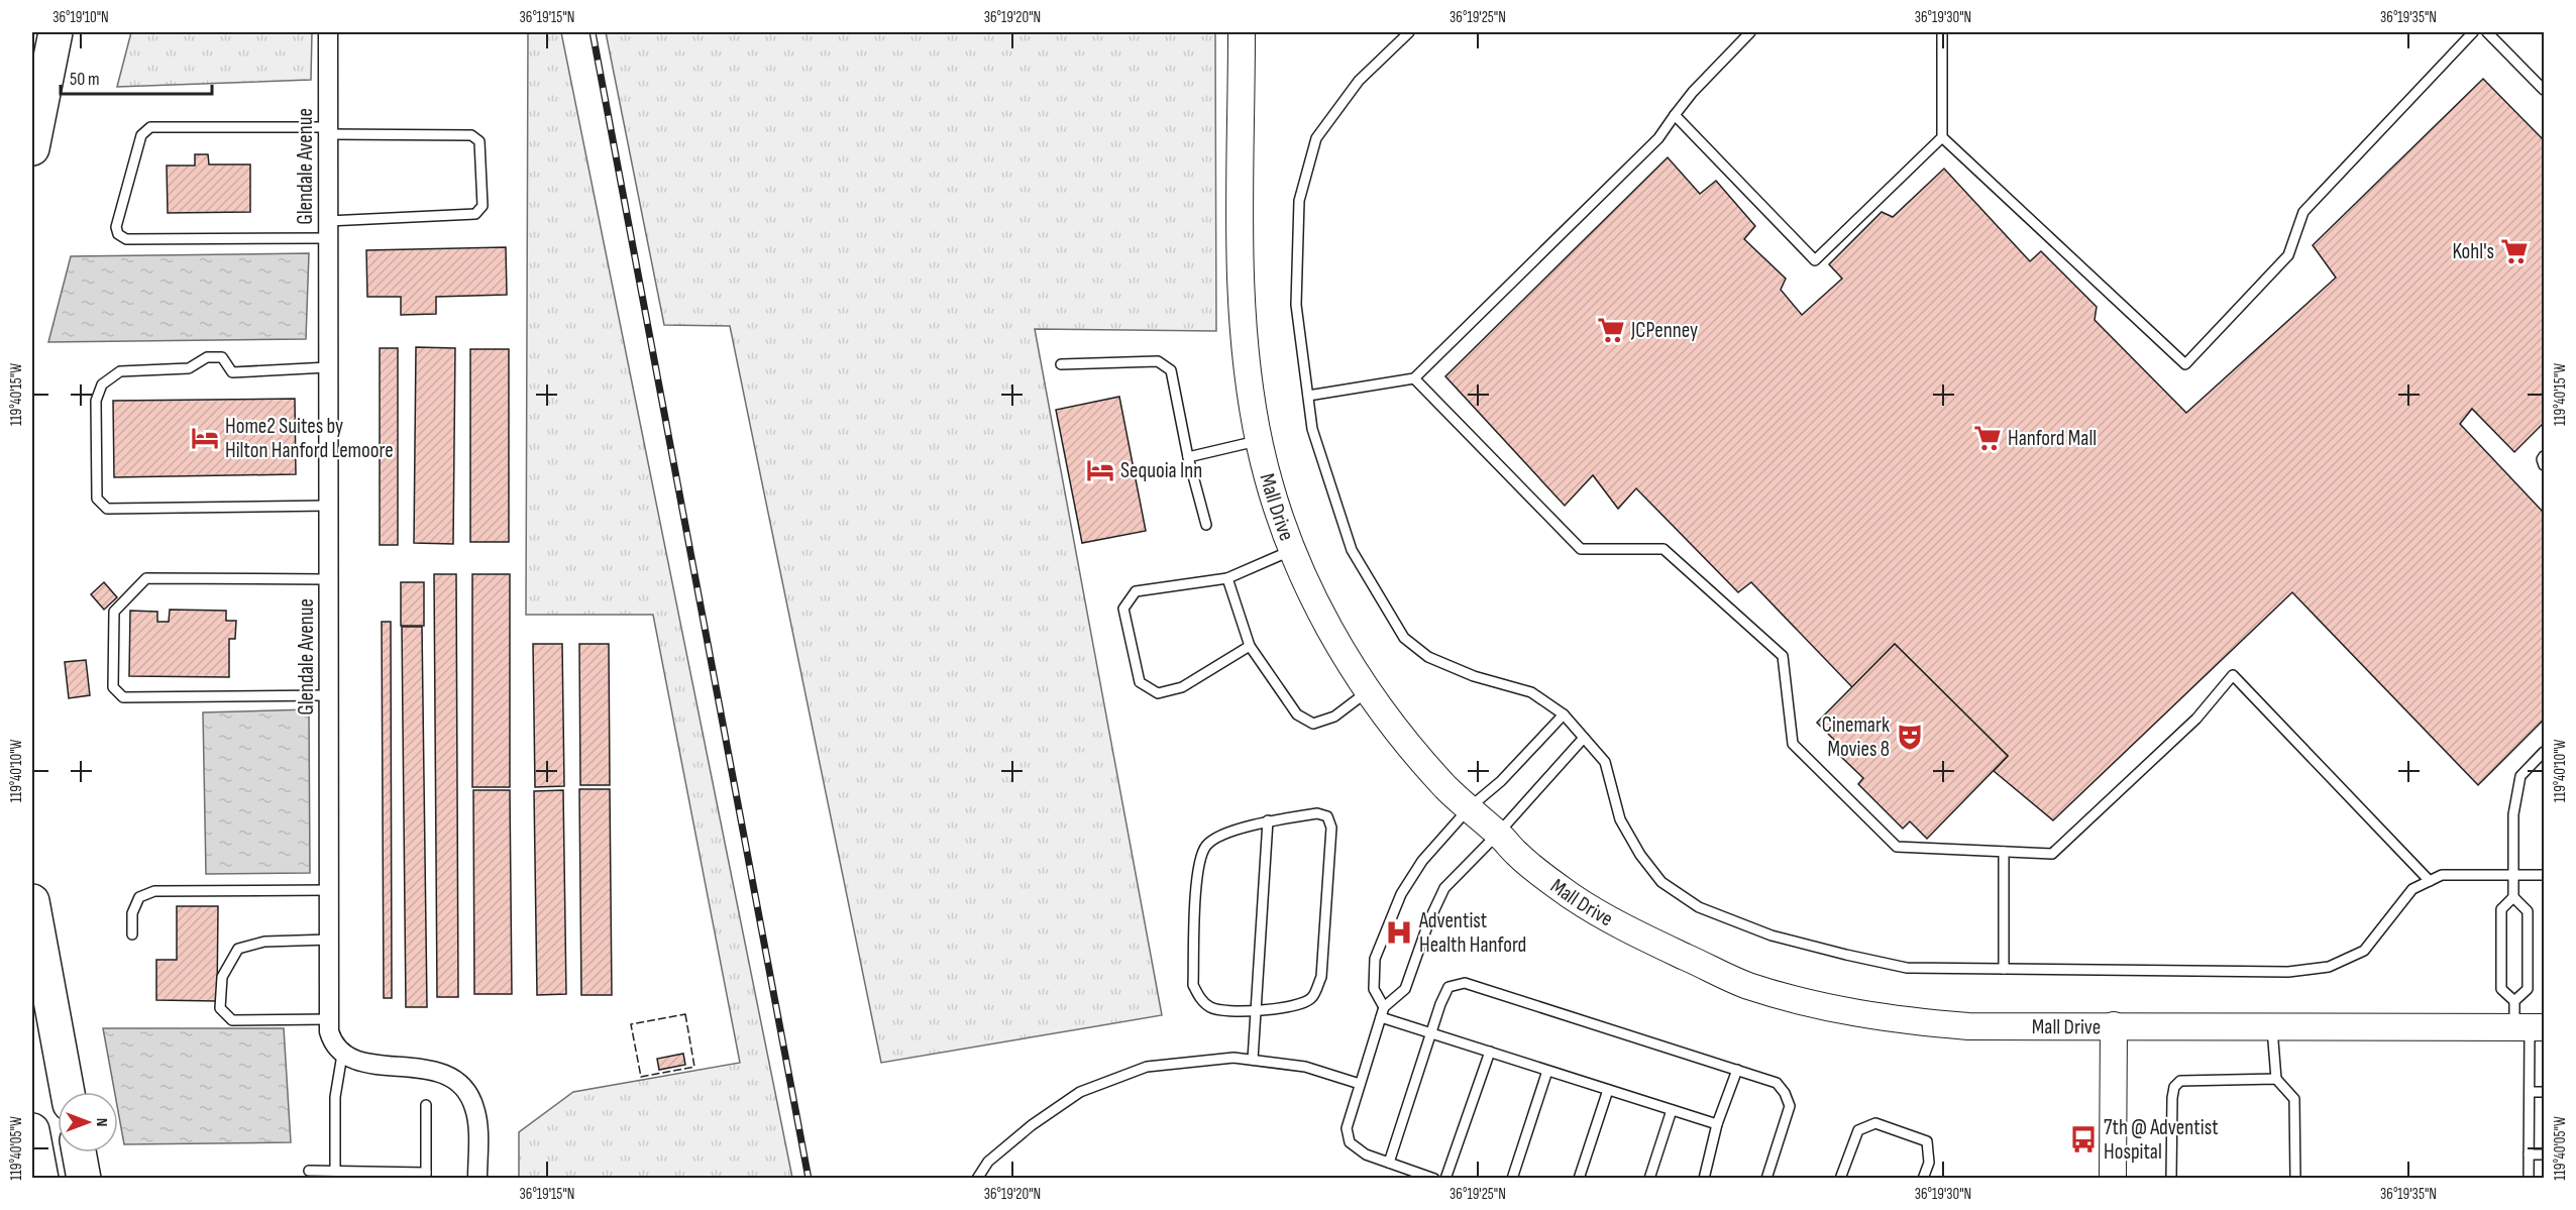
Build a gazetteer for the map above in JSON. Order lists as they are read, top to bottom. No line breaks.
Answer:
{"streets":{"street":["Glendale Avenue","Mall Drive"]},"places":{"supermarket":["Kohl's","JCPenney","Hanford Mall"],"hotel":["Home2 Suites by Hilton Hanford Lemoore","Sequoia Inn"],"theatre":["Cinemark Movies 8"],"hospital":["Adventist Health Hanford"],"bus stop":["7th @ Adventist Hospital"]},"scale_bar":"50 m","north":"right","coordinates":["36°19'10\"N","36°19'15\"N","36°19'20\"N","36°19'25\"N","36°19'30\"N","36°19'35\"N","119°40'15\"W","119°40'10\"W","119°40'05\"W"]}
